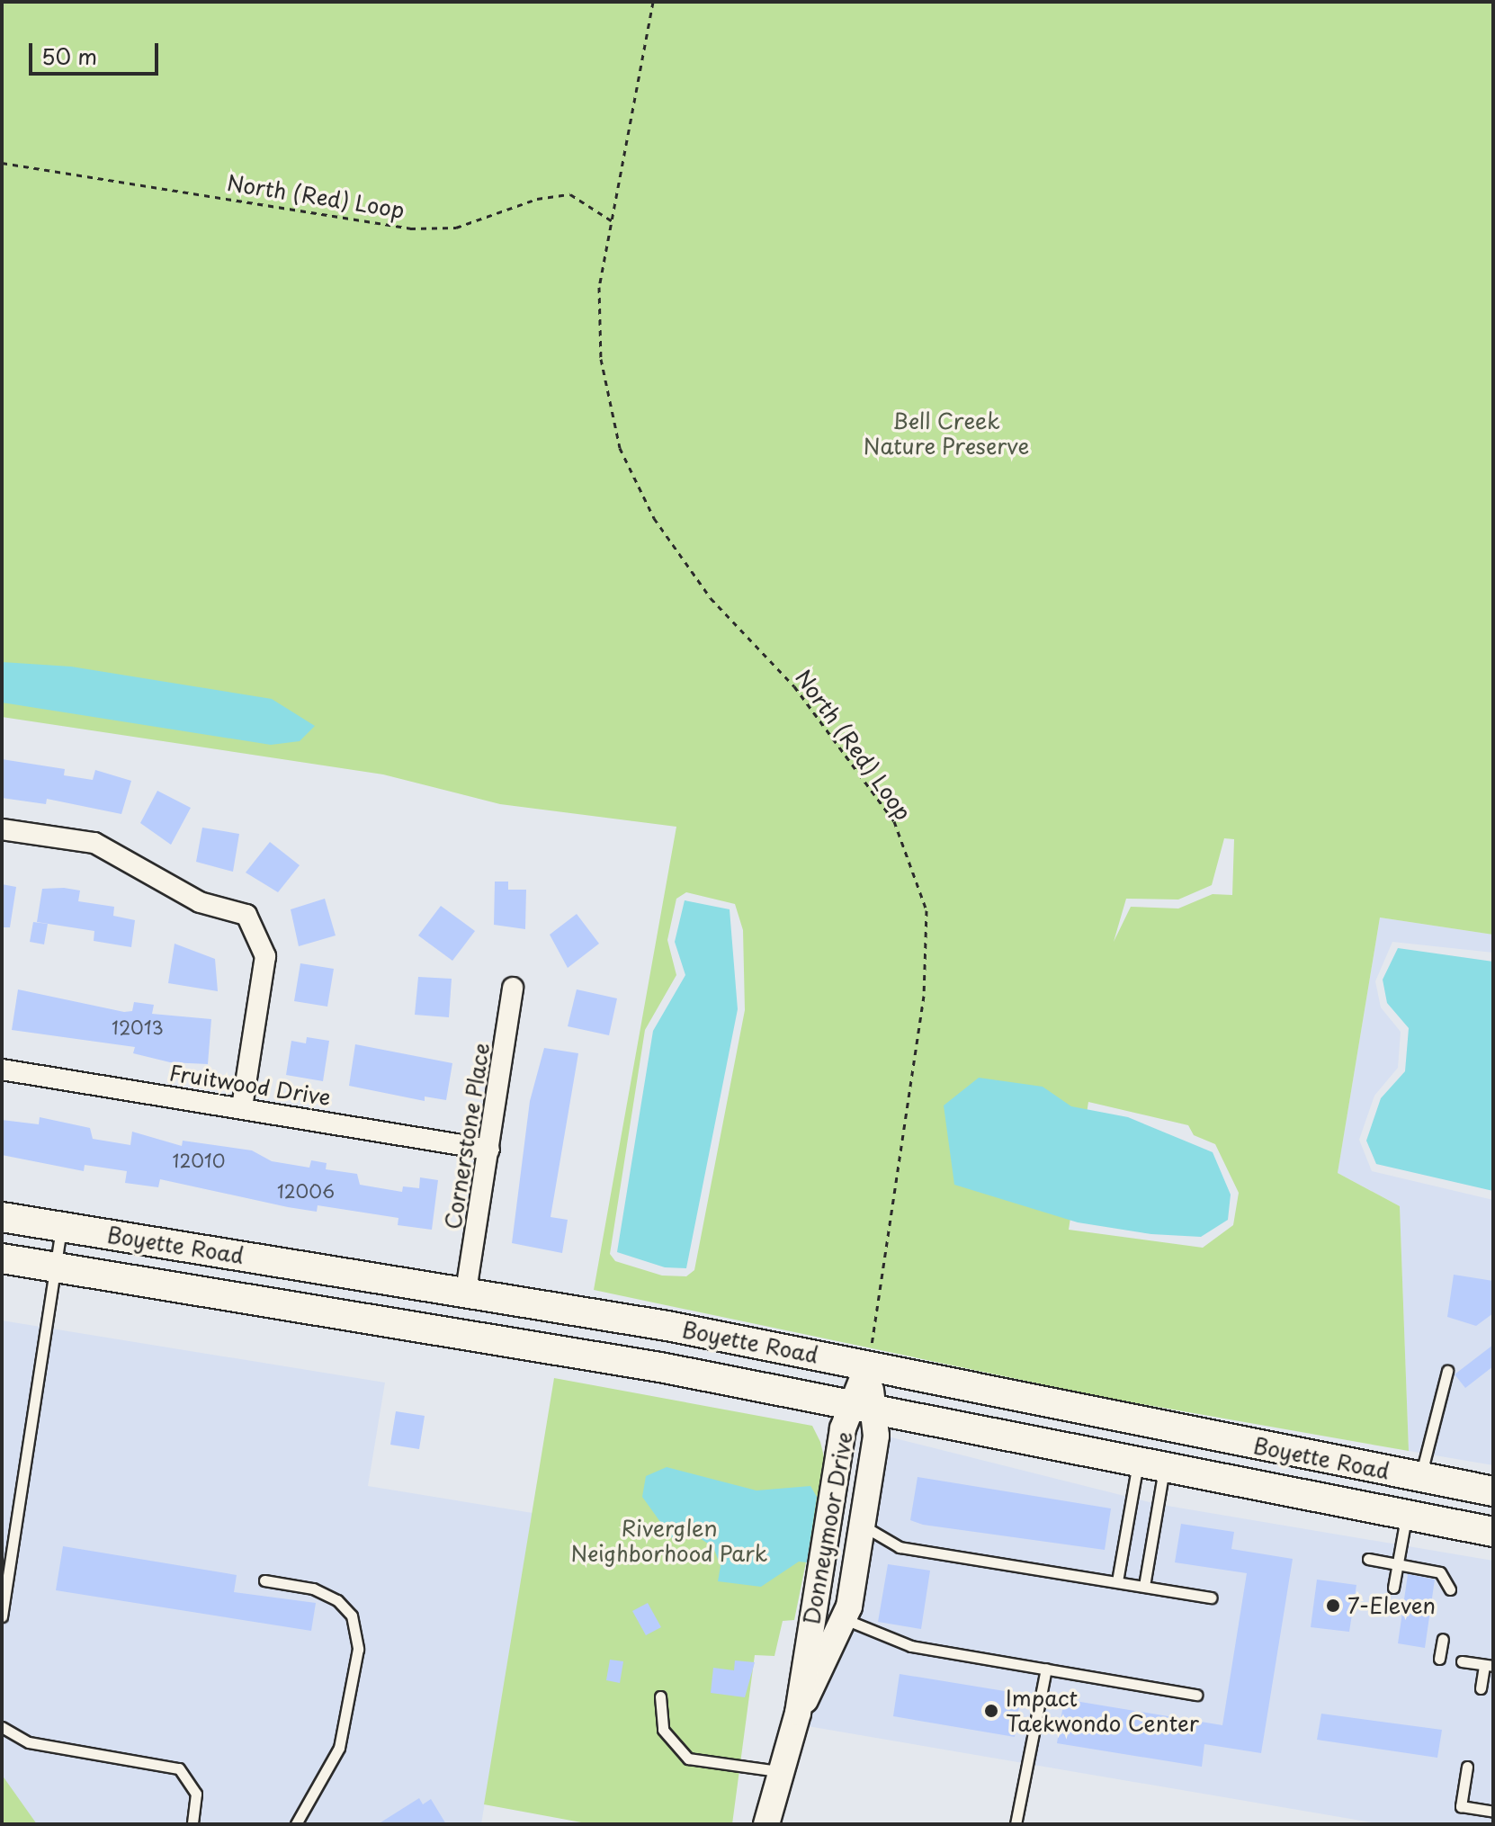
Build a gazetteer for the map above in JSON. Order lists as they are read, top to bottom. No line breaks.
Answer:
{"streets":{"main road":["Boyette Road"],"street":["Fruitwood Drive","Cornerstone Place","Donneymoor Drive"],"path":["North (Red) Loop"]},"crossings":[["Fruitwood Drive","Cornerstone Place"],["Cornerstone Place","Boyette Road"],["Boyette Road","Donneymoor Drive"]],"parks":["Bell Creek Nature Preserve","Riverglen Neighborhood Park"],"places":["7-Eleven","Impact Taekwondo Center"],"house_numbers":["12013","12010","12006"],"scale_bar":"50 m"}
